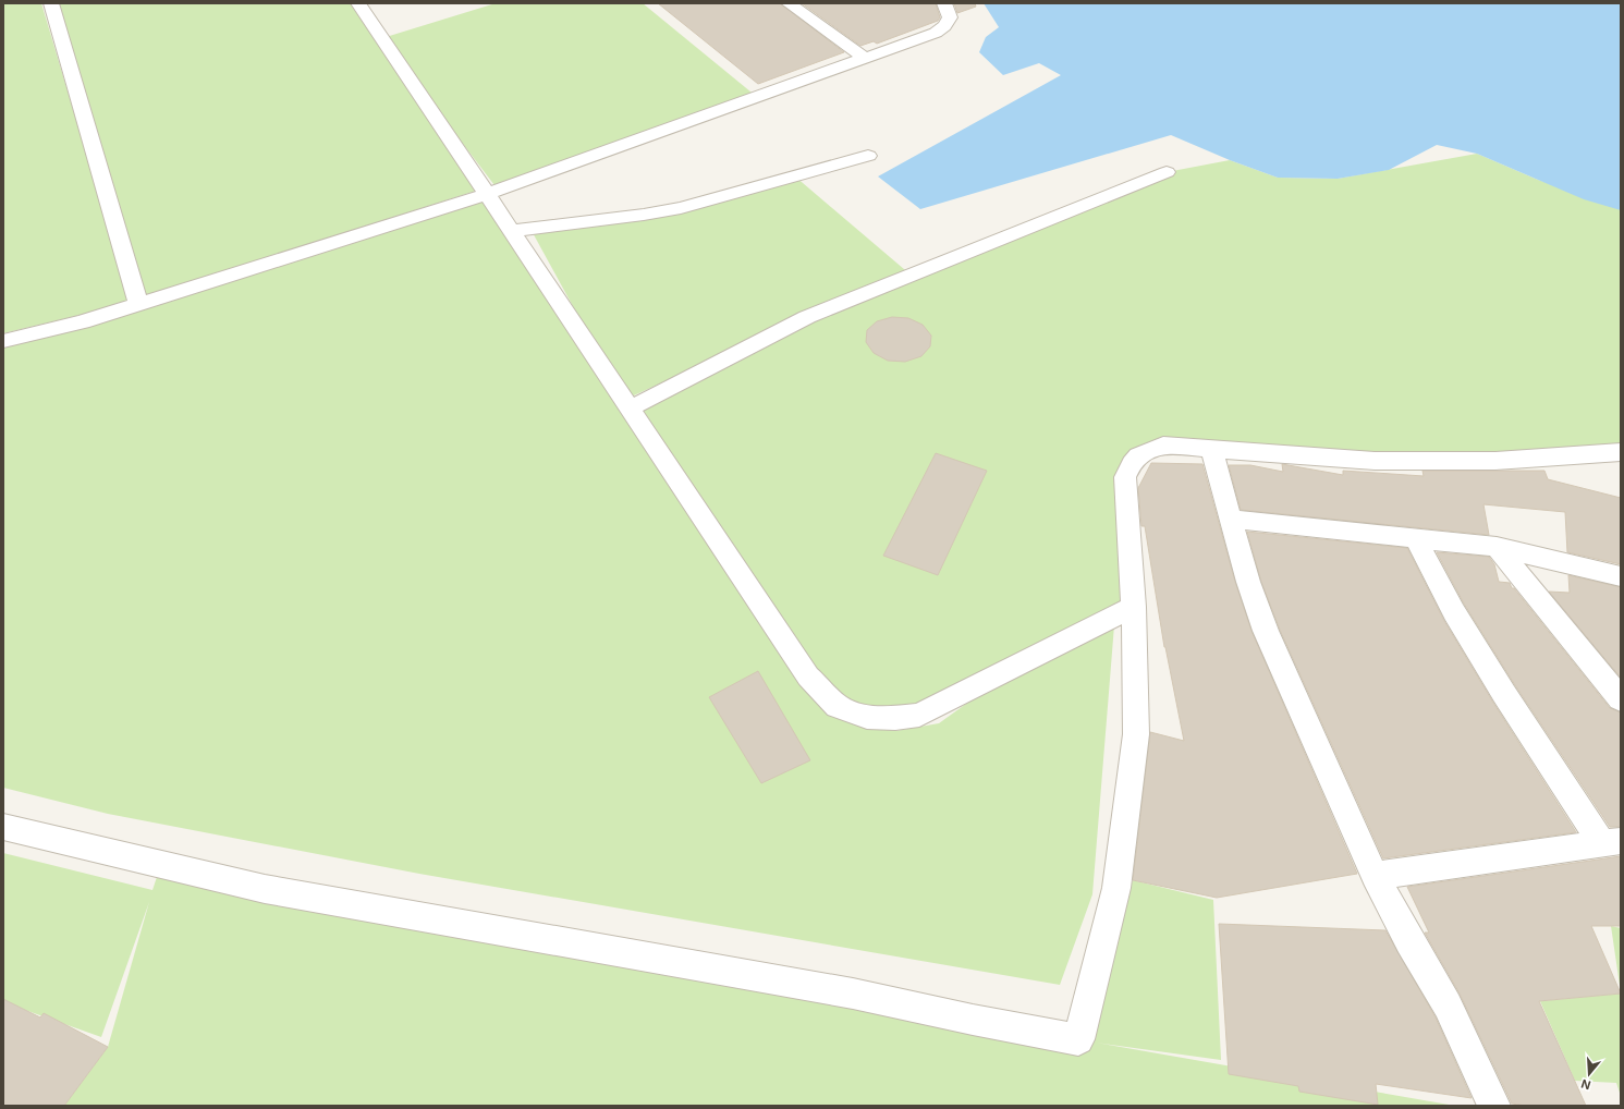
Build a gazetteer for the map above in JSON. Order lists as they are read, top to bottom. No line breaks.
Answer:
{"north":"bottom"}
